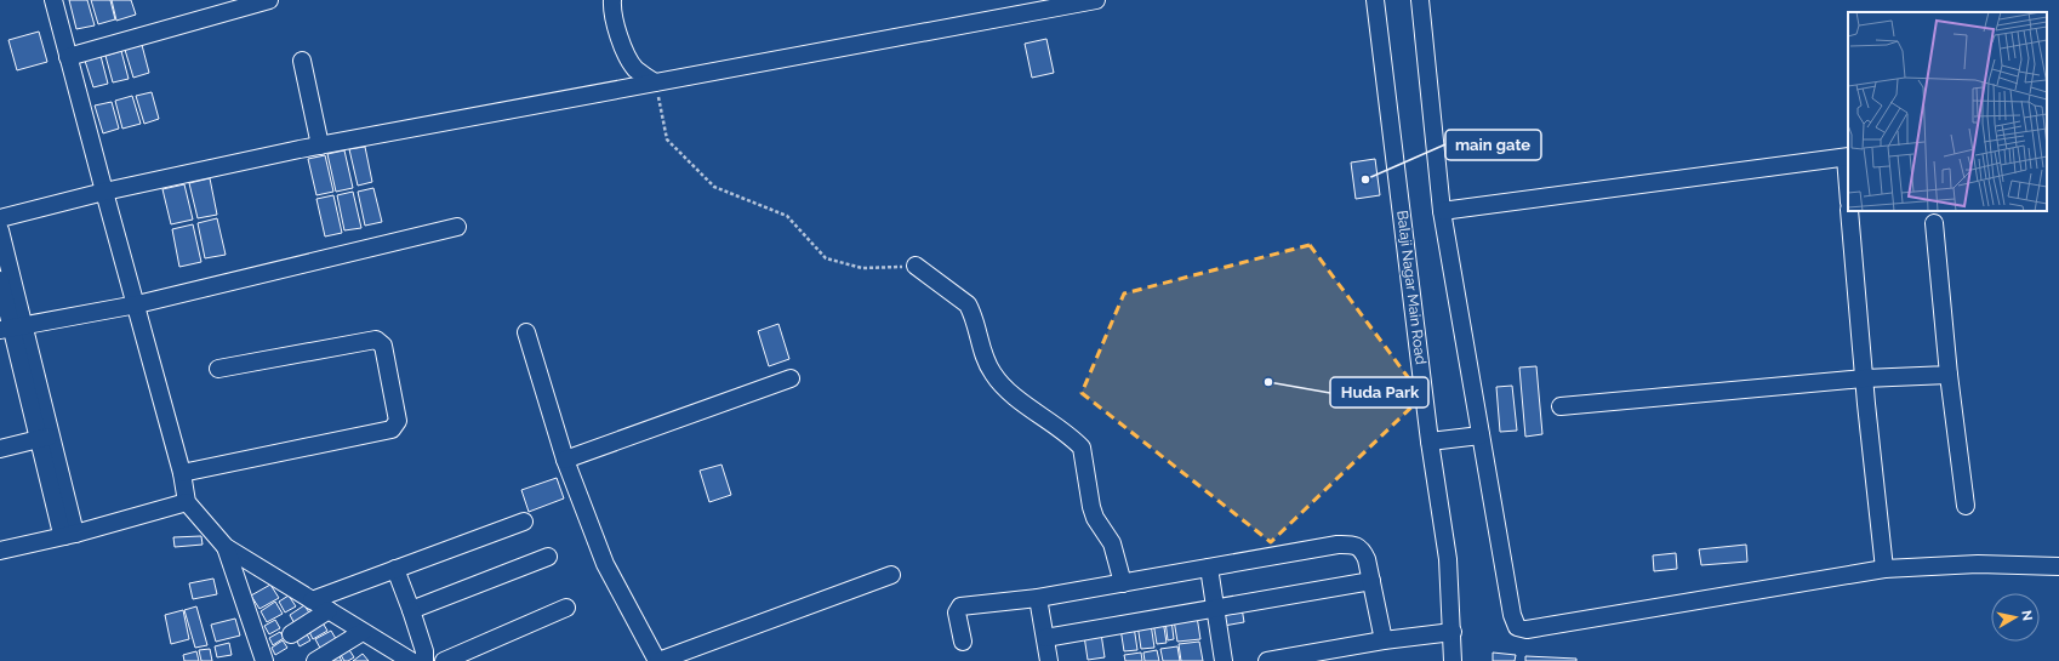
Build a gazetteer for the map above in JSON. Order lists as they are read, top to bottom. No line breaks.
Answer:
{"streets":{"street":["Balaji Nagar Main Road"]},"places":["main gate","Huda Park"],"north":"right"}
